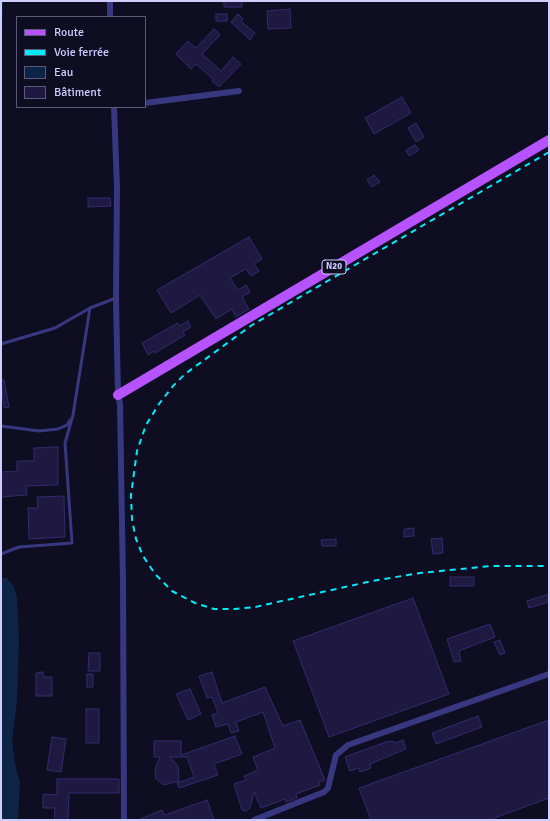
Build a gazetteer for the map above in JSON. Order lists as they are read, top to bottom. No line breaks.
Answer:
{"streets":{"main road":["N20"]},"legend":["Route","Voie ferrée","Eau","Bâtiment"]}
